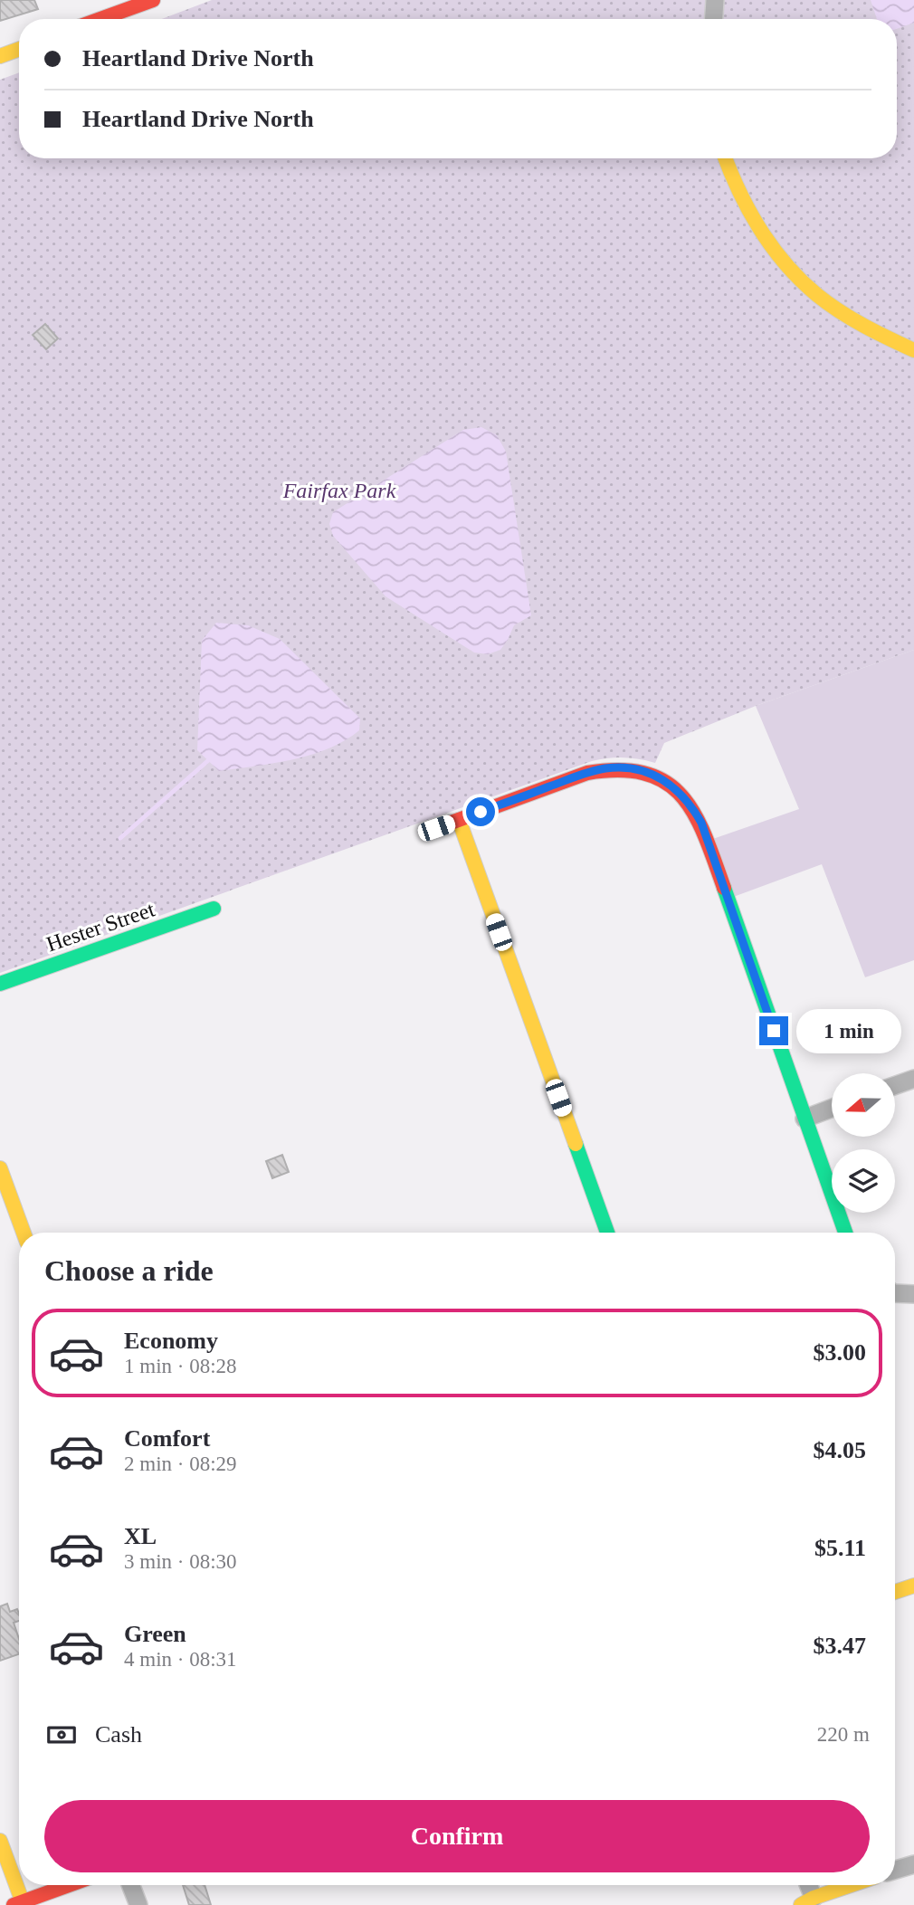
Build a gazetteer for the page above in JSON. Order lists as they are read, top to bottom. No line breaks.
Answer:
{"streets":{"street":["Hester Street"]},"parks":["Fairfax Park"],"north":"left","page":{"banner":["Heartland Drive North","Heartland Drive North"],"bubble":"1 min","heading":"Choose a ride","list":[{"name":"Economy","note":"1 min · 08:28","value":"$3.00"},{"name":"Comfort","note":"2 min · 08:29","value":"$4.05"},{"name":"XL","note":"3 min · 08:30","value":"$5.11"},{"name":"Green","note":"4 min · 08:31","value":"$3.47"}],"pay":["Cash","220 m"],"buttons":"Confirm"}}
